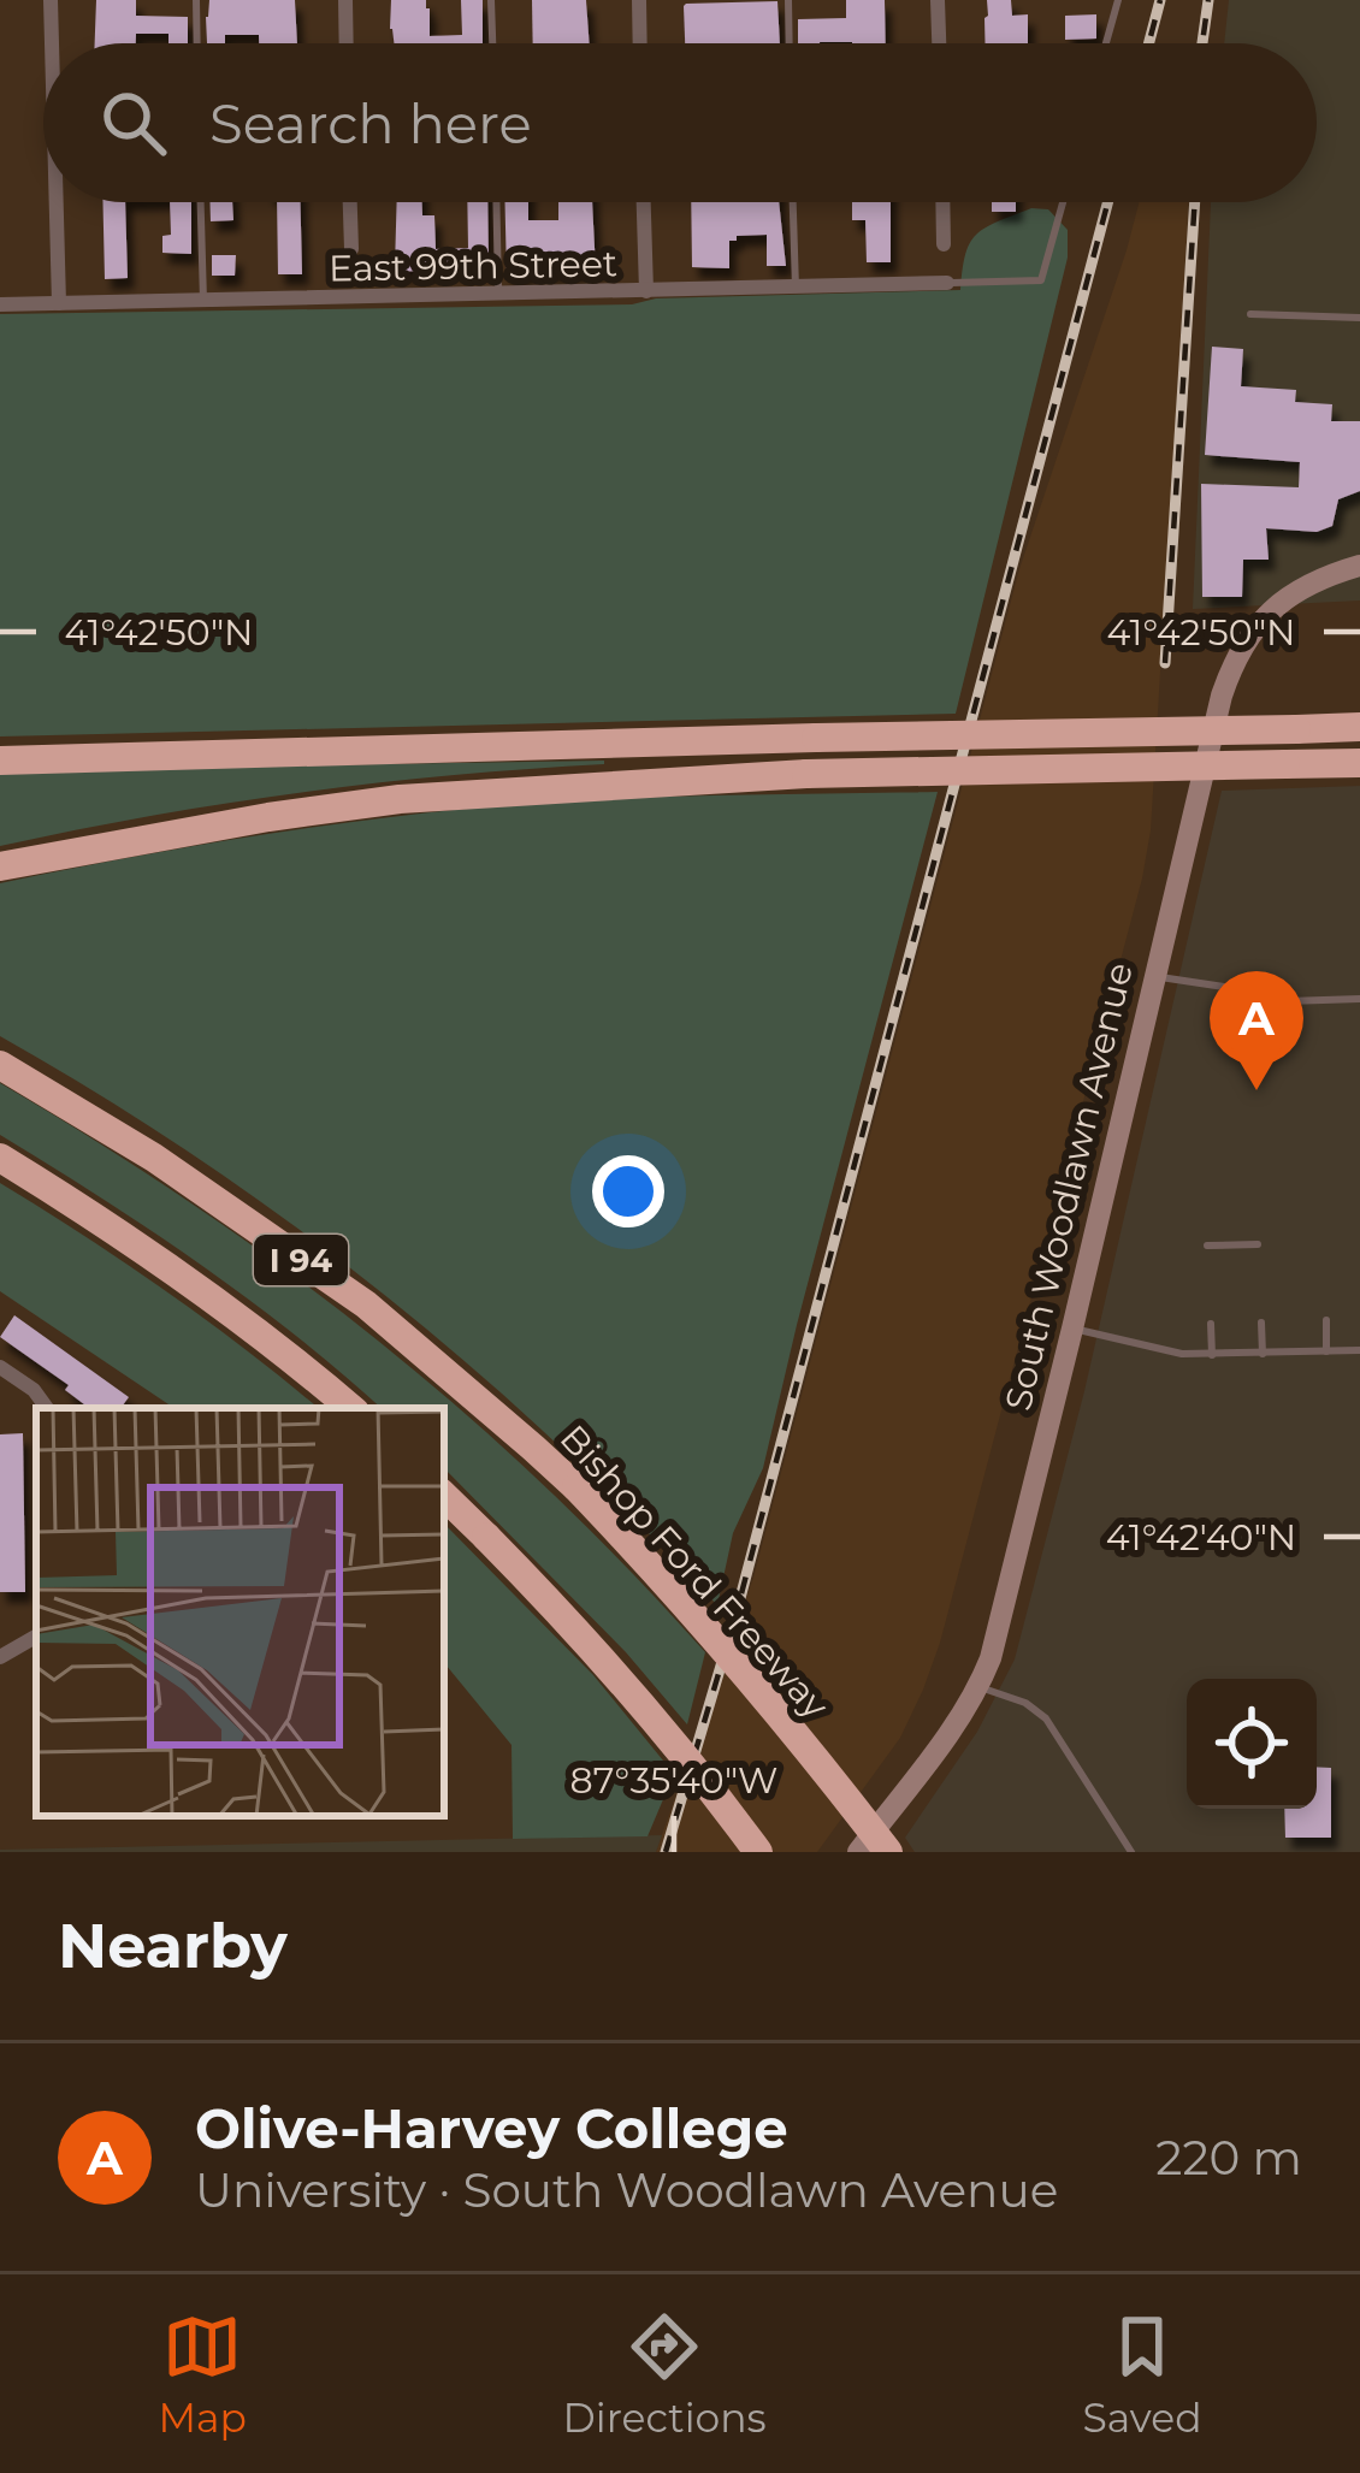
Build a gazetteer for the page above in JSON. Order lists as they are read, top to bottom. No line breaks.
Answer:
{"streets":{"highway":["I 94","Bishop Ford Freeway"],"street":["East 99th Street","South Woodlawn Avenue"]},"page":{"search":"Search here","pins":"A","heading":"Nearby","list":[{"mark":"A","name":"Olive-Harvey College","note":"University · South Woodlawn Avenue","value":"220 m"}],"nav":["Map","Directions","Saved"]},"coordinates":["41°42'50\"N","41°42'40\"N","87°35'40\"W"]}
